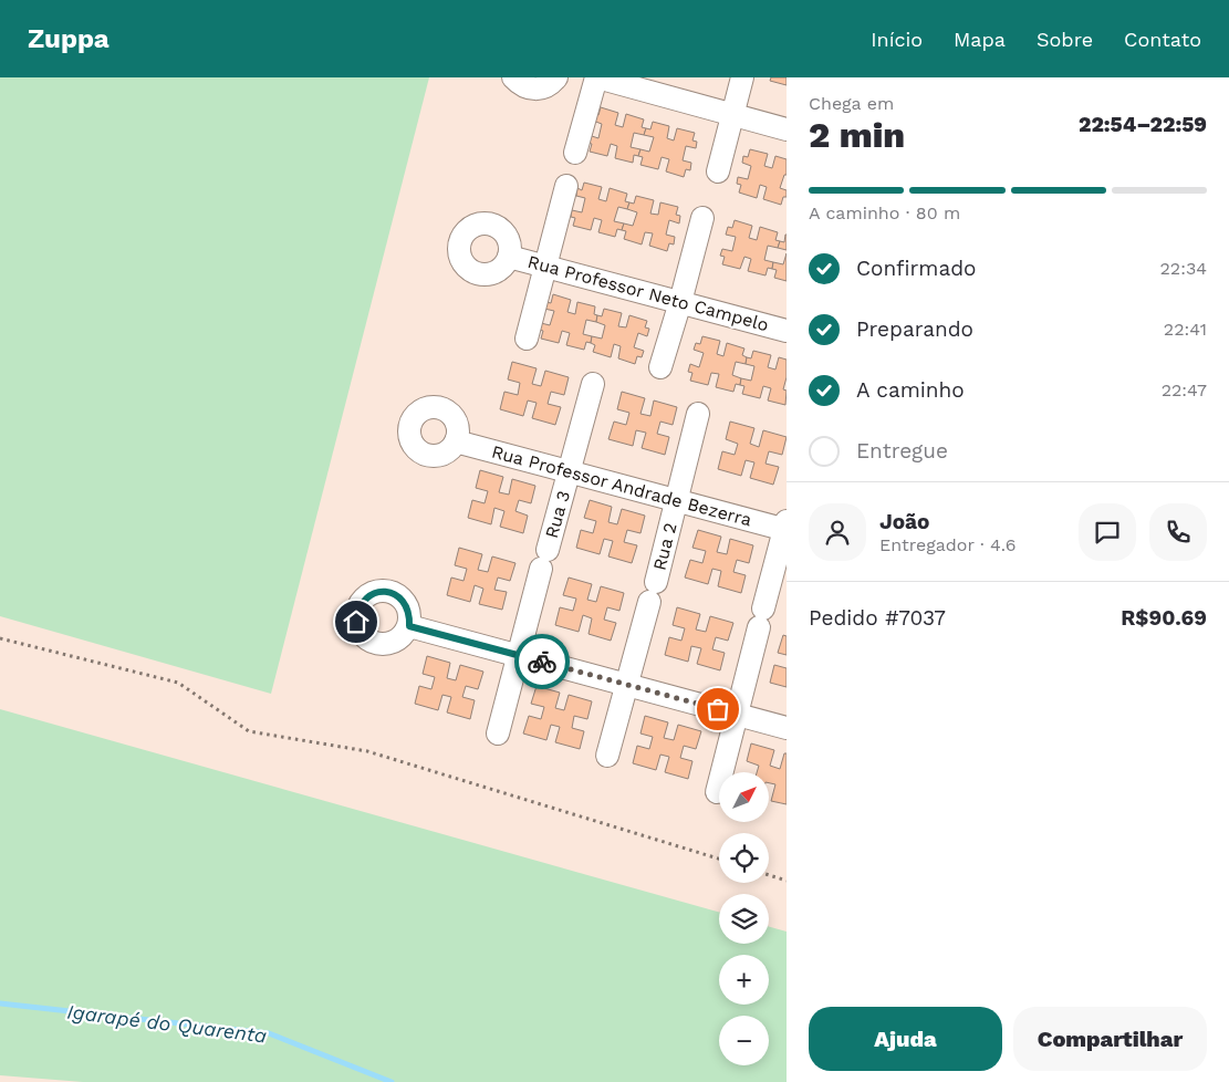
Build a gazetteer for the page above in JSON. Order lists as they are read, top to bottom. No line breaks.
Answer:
{"streets":{"street":["Rua Professor Neto Campelo","Rua Professor Andrade Bezerra","Rua 3","Rua 2"]},"crossings":[["Rua Professor Andrade Bezerra","Rua 3"],["Rua Professor Andrade Bezerra","Rua 2"]],"water":["Igarapé do Quarenta"],"north":"top right","page":{"header":"Zuppa","nav":["Início","Mapa","Sobre","Contato"],"heading":["2 min","Chega em","22:54–22:59"],"panel":["João","Entregador · 4.6","Pedido #7037","R$90.69"],"bar":"A caminho · 80 m","list":[["Confirmado","22:34"],["Preparando","22:41"],["A caminho","22:47"],"Entregue"],"map_buttons":["+","−"],"buttons":["Ajuda","Compartilhar"]}}
